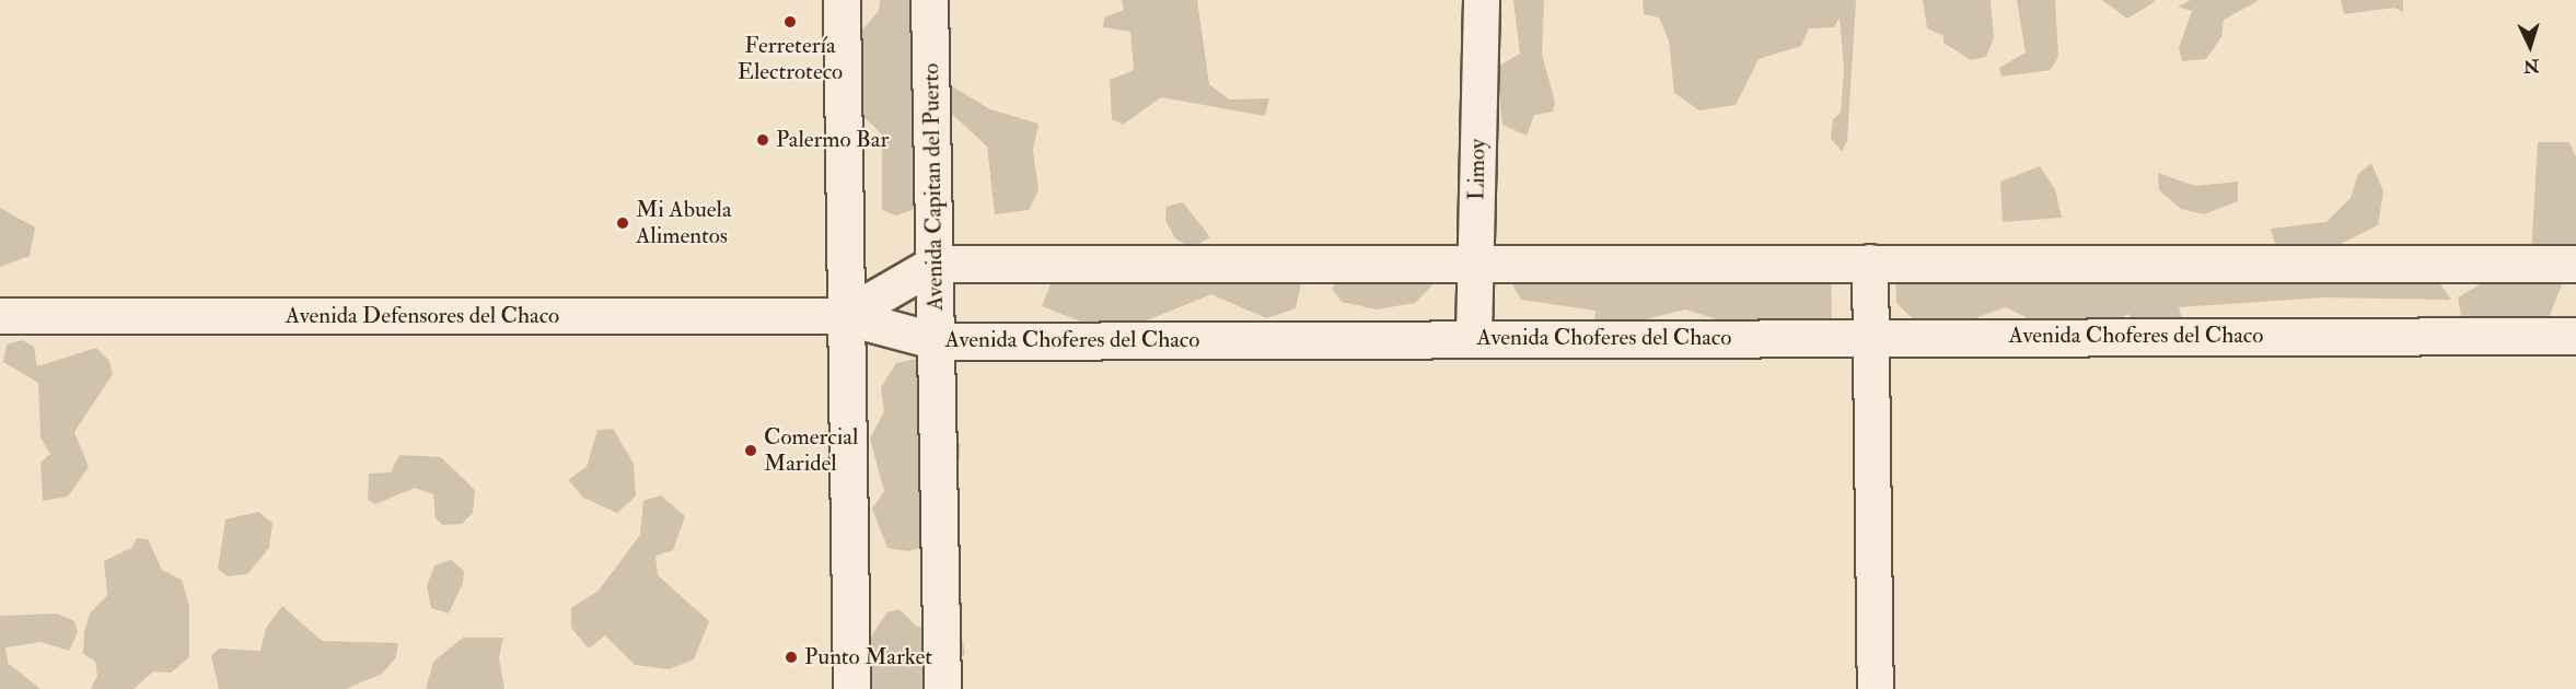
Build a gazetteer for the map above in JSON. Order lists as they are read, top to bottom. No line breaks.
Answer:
{"streets":{"street":["Limoy","Avenida Capitan del Puerto","Avenida Defensores del Chaco","Avenida Choferes del Chaco"]},"crossings":[["Limoy","Avenida Choferes del Chaco"],["Avenida Capitan del Puerto","Avenida Choferes del Chaco"],["Avenida Defensores del Chaco","Avenida Choferes del Chaco"]],"places":["Ferretería Electroteco","Palermo Bar","Mi Abuela Alimentos","Comercial Maridel","Punto Market"],"north":"bottom"}
